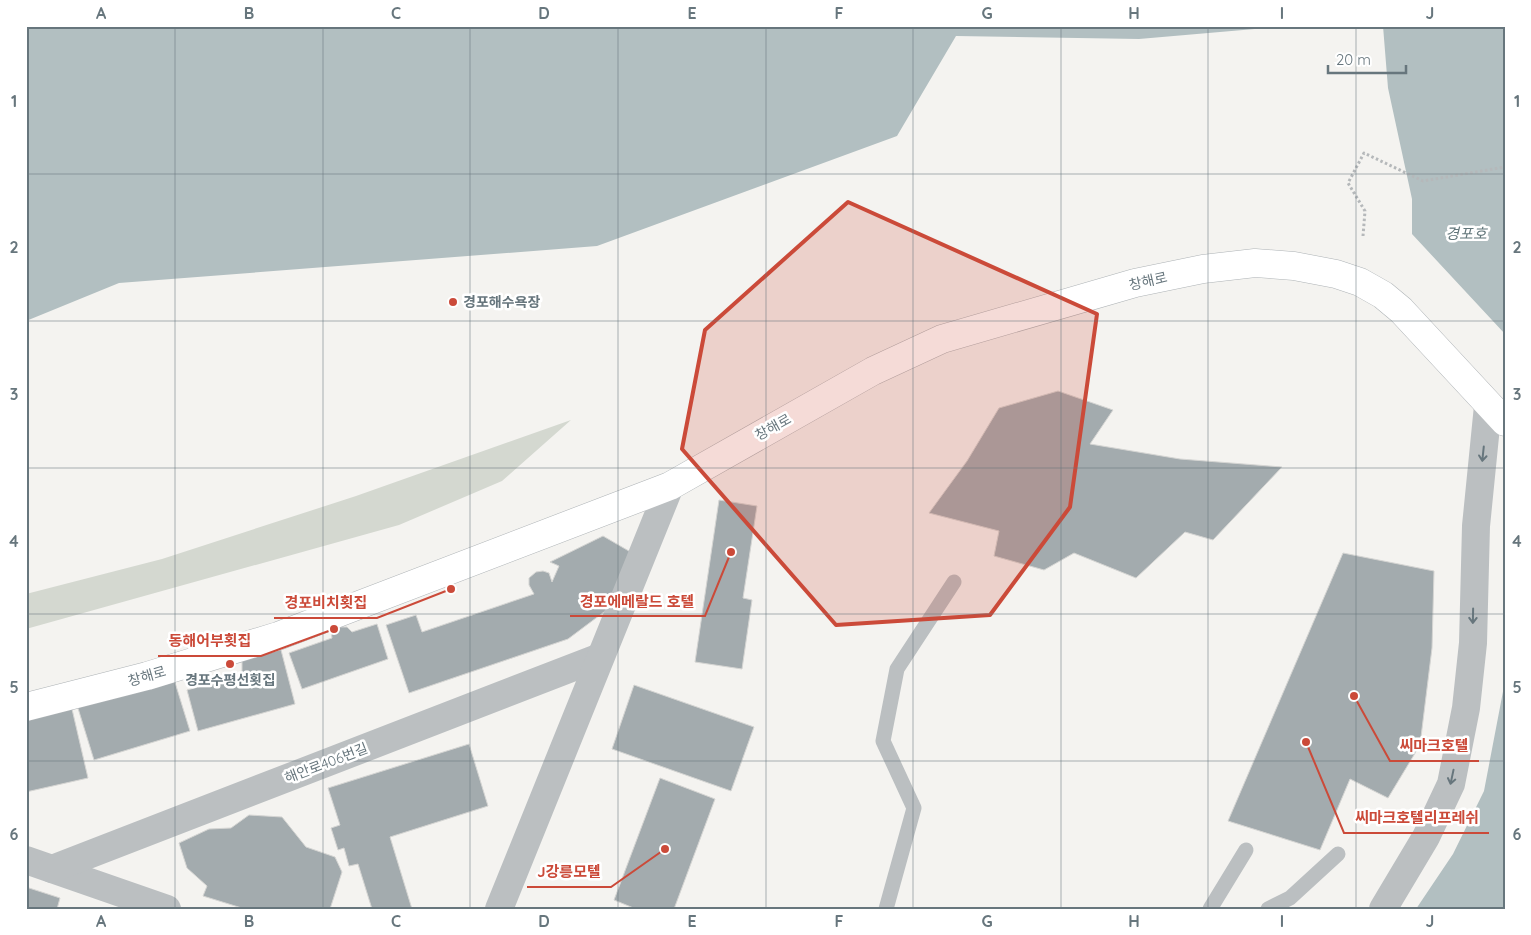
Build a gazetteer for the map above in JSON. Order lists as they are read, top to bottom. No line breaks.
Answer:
{"streets":{"street":["창해로","해안로406번길"]},"water":["경포호"],"places":["경포해수욕장","경포에메랄드 호텔","경포비치횟집","동해어부횟집","경포수평선횟집","씨마크호텔","씨마크호텔리프레쉬","J강릉모텔"],"scale_bar":"20 m","grid":{"columns":["A","B","C","D","E","F","G","H","I","J"],"rows":["1","2","3","4","5","6"]}}
